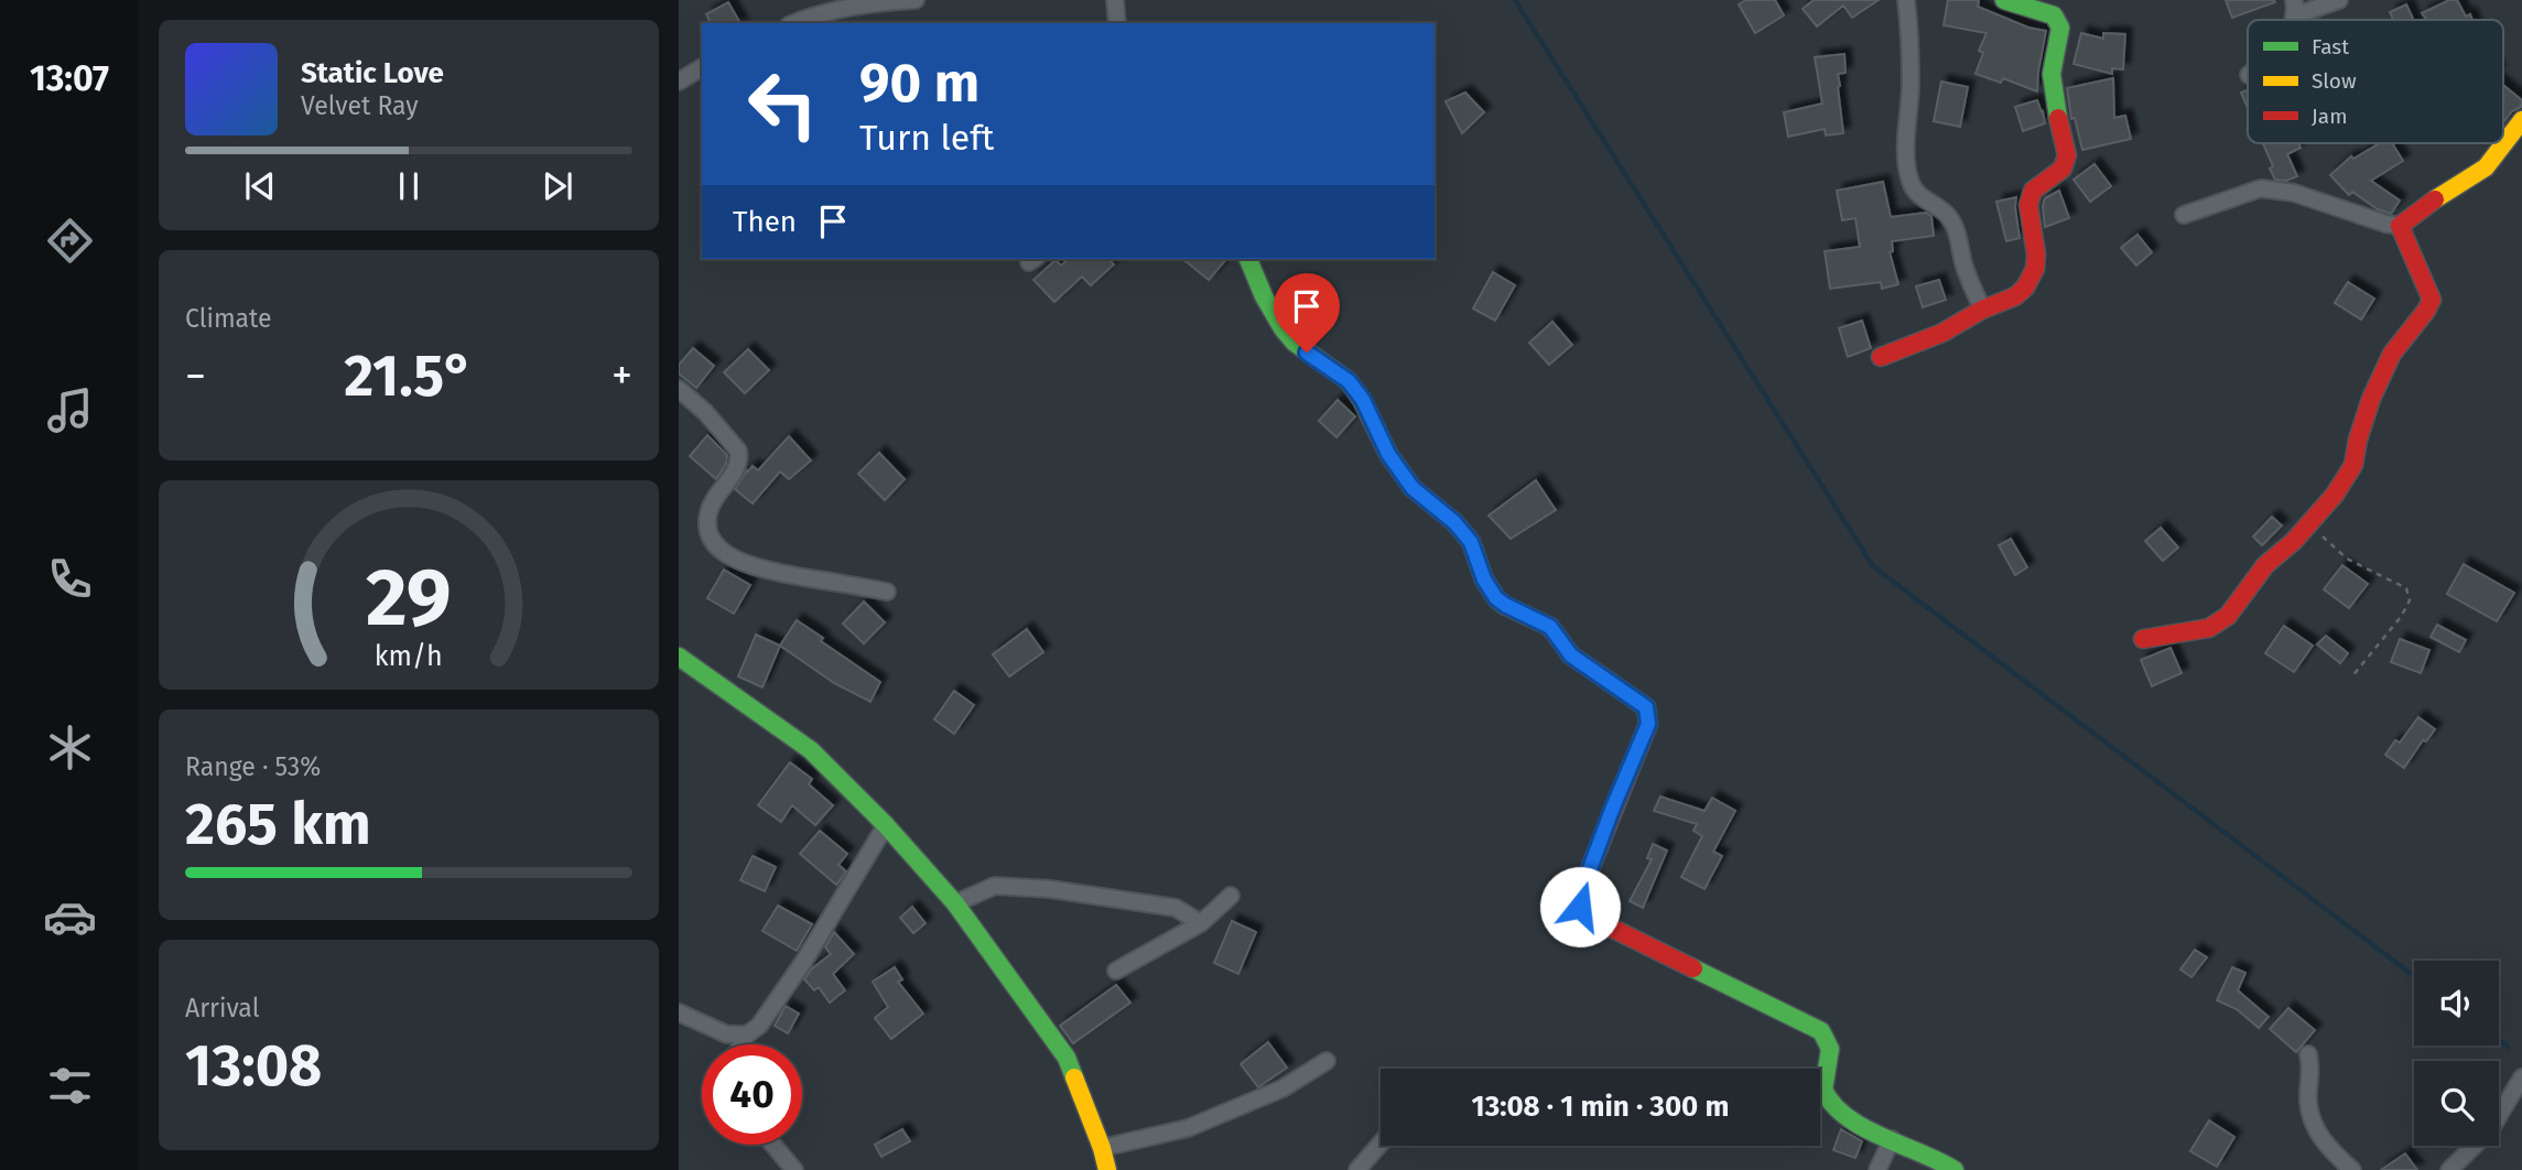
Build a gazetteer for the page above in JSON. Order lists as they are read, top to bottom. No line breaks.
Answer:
{"legend":["Fast","Slow","Jam"],"page":{"tabs":"13:07","turn":["90 m","Turn left"],"song":["Static Love","Velvet Ray"],"then":"Then","tile":["Climate",["Range · 53%","265 km"],["Arrival","13:08"]],"heat":["−","21.5°","+"],"limit":"40","trip":"13:08 · 1 min · 300 m","gauge":["29","km/h"]}}
